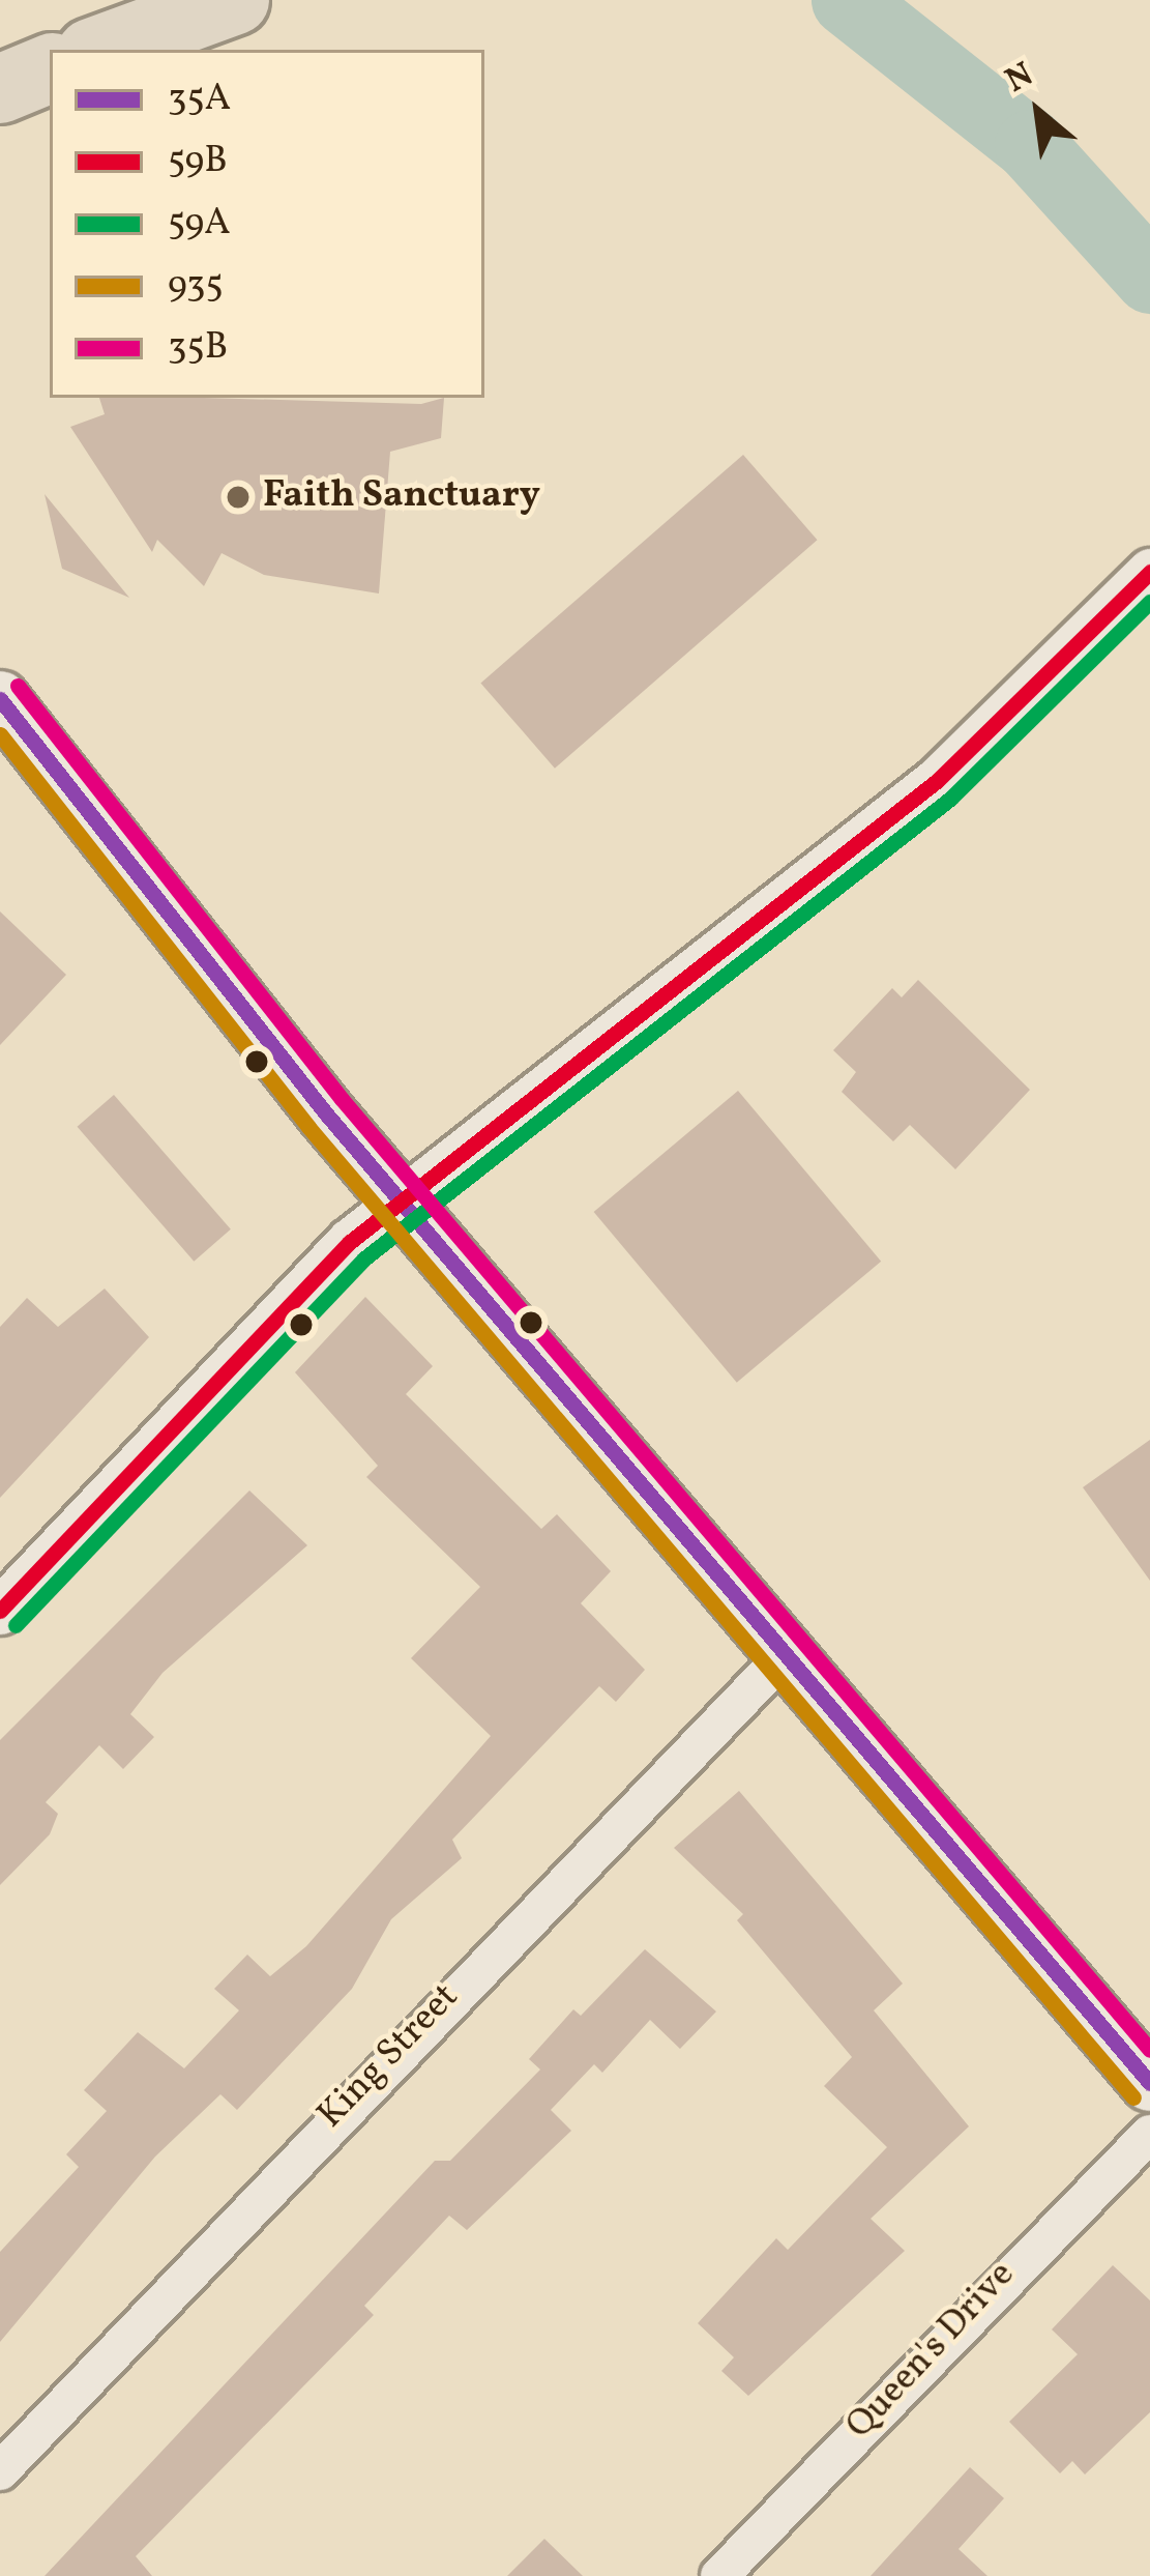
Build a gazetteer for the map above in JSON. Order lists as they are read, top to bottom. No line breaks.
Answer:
{"streets":{"street":["King Street","Queen's Drive"]},"places":["Faith Sanctuary"],"lines":["transit line 59B","transit line 59A","transit line 35B","transit line 35A","transit line 935"],"legend":["35A","59B","59A","935","35B"],"north":"top left"}
